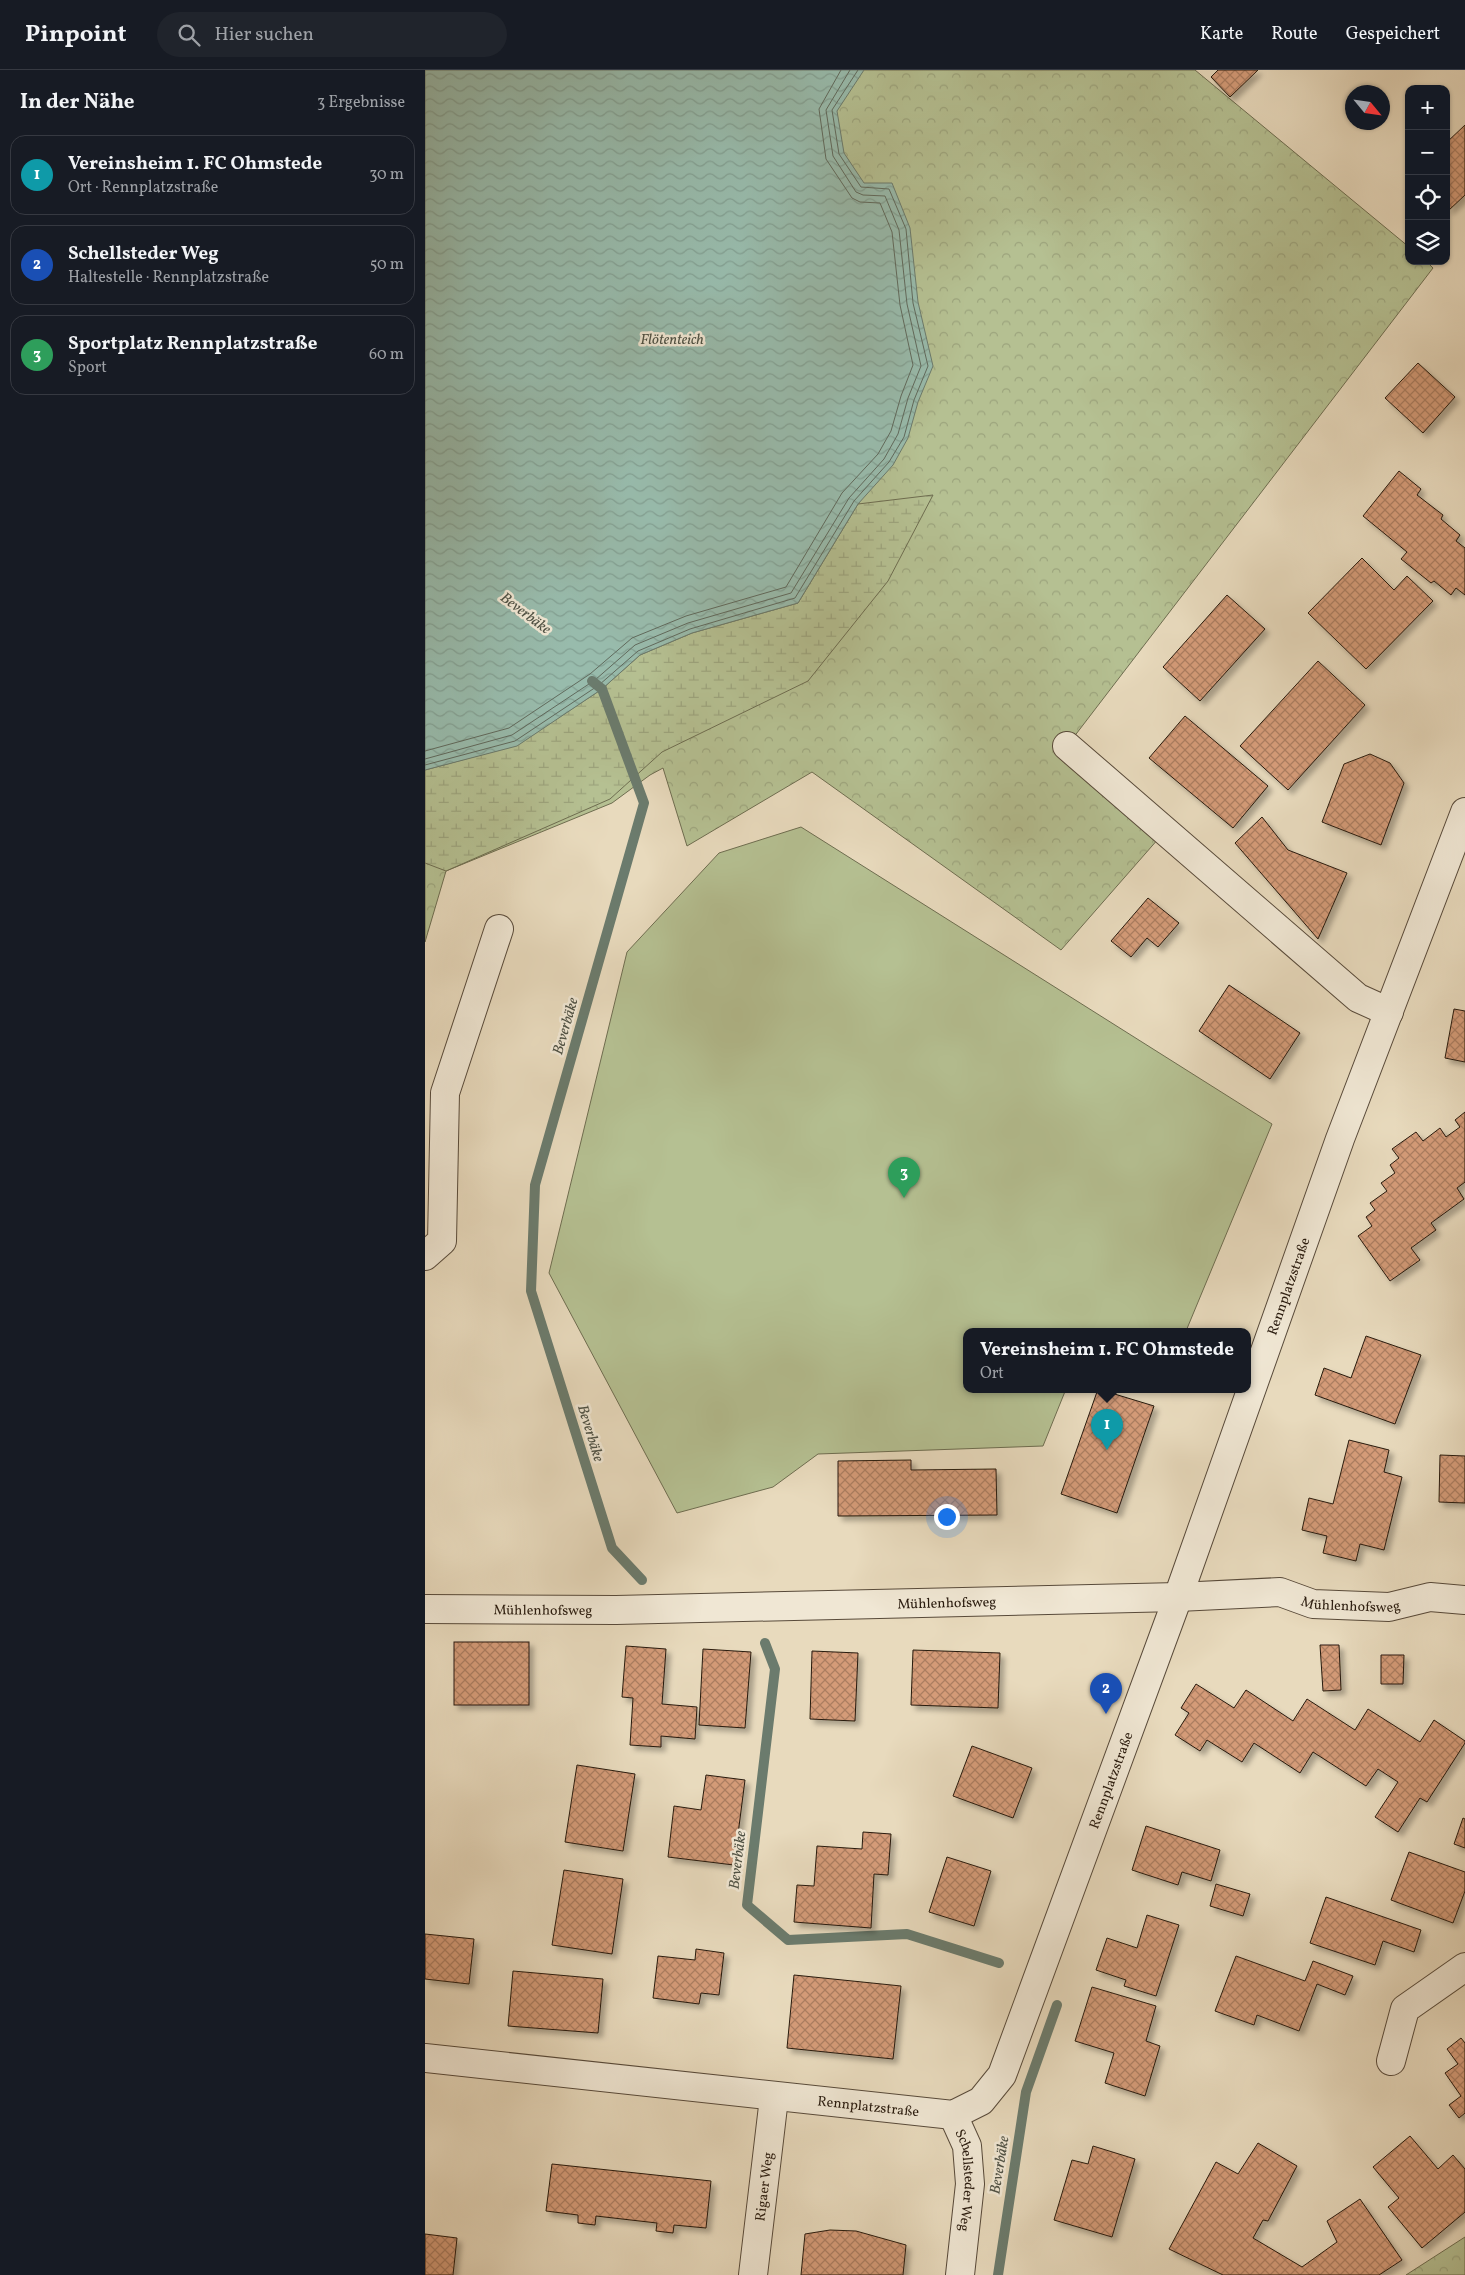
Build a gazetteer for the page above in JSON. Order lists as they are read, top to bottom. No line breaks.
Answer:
{"streets":{"street":["Rennplatzstraße","Mühlenhofsweg","Schellsteder Weg","Rigaer Weg"]},"crossings":[["Rennplatzstraße","Mühlenhofsweg"],["Rennplatzstraße","Schellsteder Weg"],["Rennplatzstraße","Rigaer Weg"]],"water":["Flötenteich","Beverbäke"],"north":"bottom right","page":{"header":"Pinpoint","search":"Hier suchen","nav":["Karte","Route","Gespeichert"],"heading":["In der Nähe","3 Ergebnisse"],"map_buttons":["+","−"],"list":[{"mark":"1","name":"Vereinsheim 1. FC Ohmstede","note":"Ort · Rennplatzstraße","value":"30 m"},{"mark":"2","name":"Schellsteder Weg","note":"Haltestelle · Rennplatzstraße","value":"50 m"},{"mark":"3","name":"Sportplatz Rennplatzstraße","note":"Sport","value":"60 m"}],"pins":["3","1","2"],"popup":["Vereinsheim 1. FC Ohmstede","Ort"]}}
